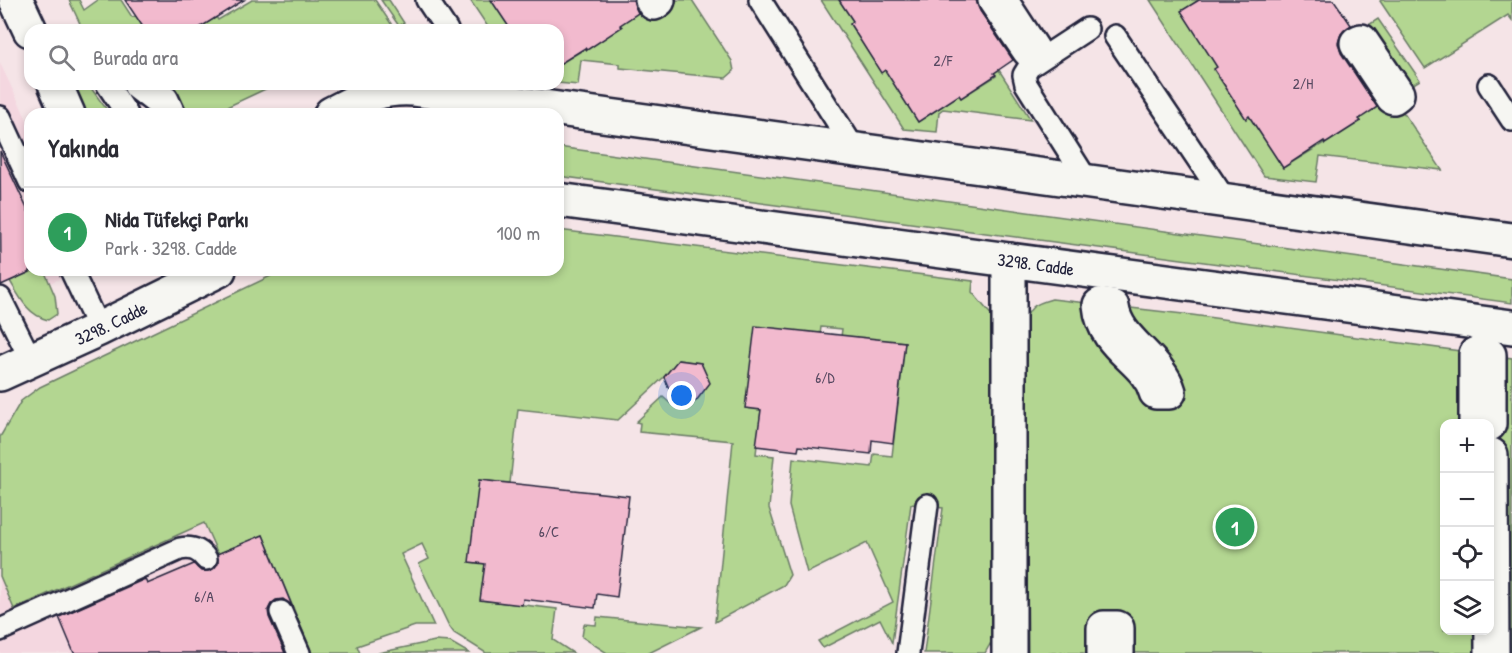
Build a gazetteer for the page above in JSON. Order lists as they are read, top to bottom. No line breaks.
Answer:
{"streets":{"street":["3298. Cadde"]},"house_numbers":["2/F","2/H","6/D","6/C","6/A"],"page":{"search":"Burada ara","heading":"Yakında","list":[{"mark":"1","name":"Nida Tüfekçi Parkı","note":"Park · 3298. Cadde","value":"100 m"}],"map_buttons":["+","−"],"pins":"1"}}
